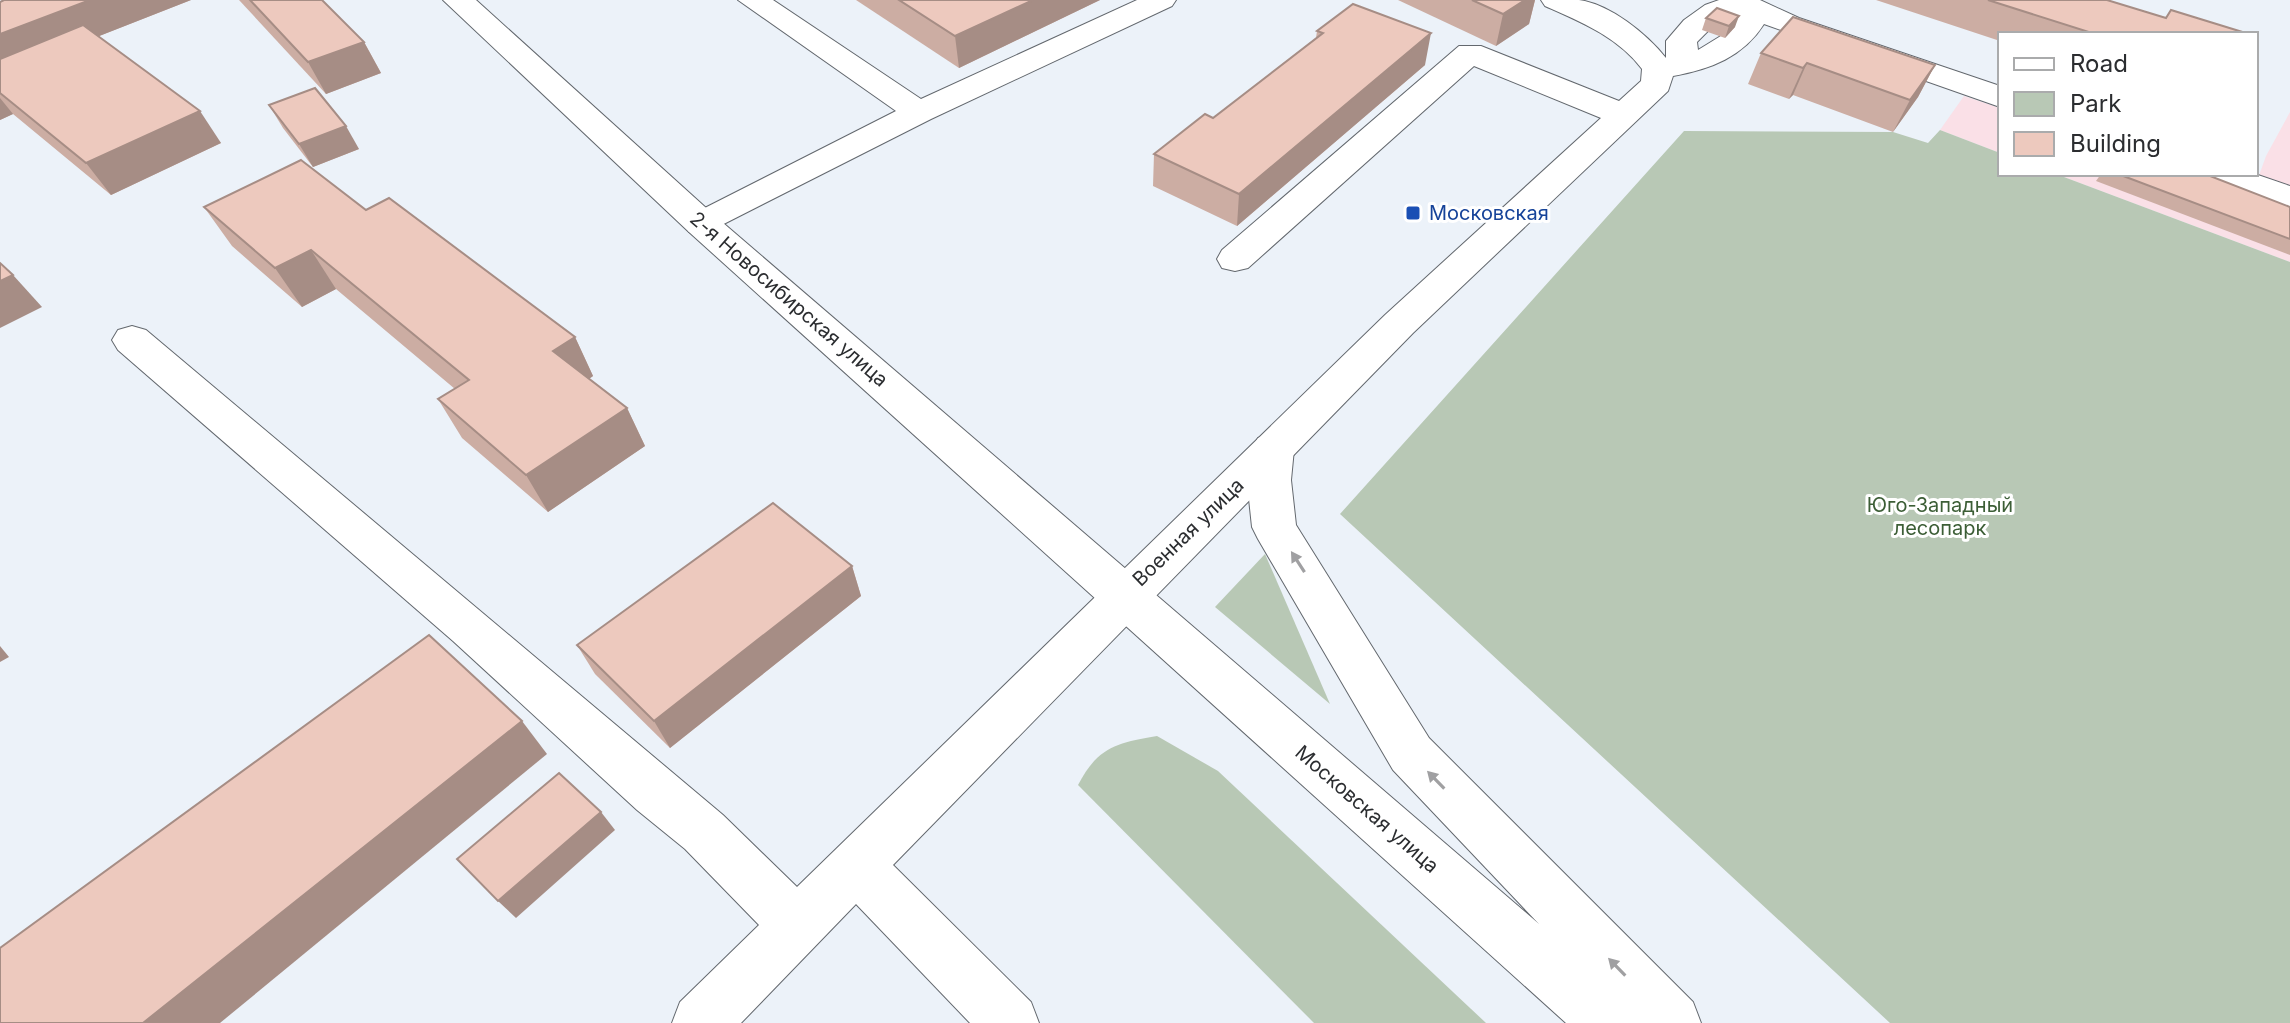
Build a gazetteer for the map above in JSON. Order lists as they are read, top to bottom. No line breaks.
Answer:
{"streets":{"main road":["2-я Новосибирская улица","Военная улица","Московская улица"]},"crossings":[["2-я Новосибирская улица","Военная улица"],["2-я Новосибирская улица","Московская улица"],["Военная улица","Московская улица"]],"parks":["Юго-Западный лесопарк"],"places":{"transit":["Московская"]},"legend":["Road","Park","Building"]}
